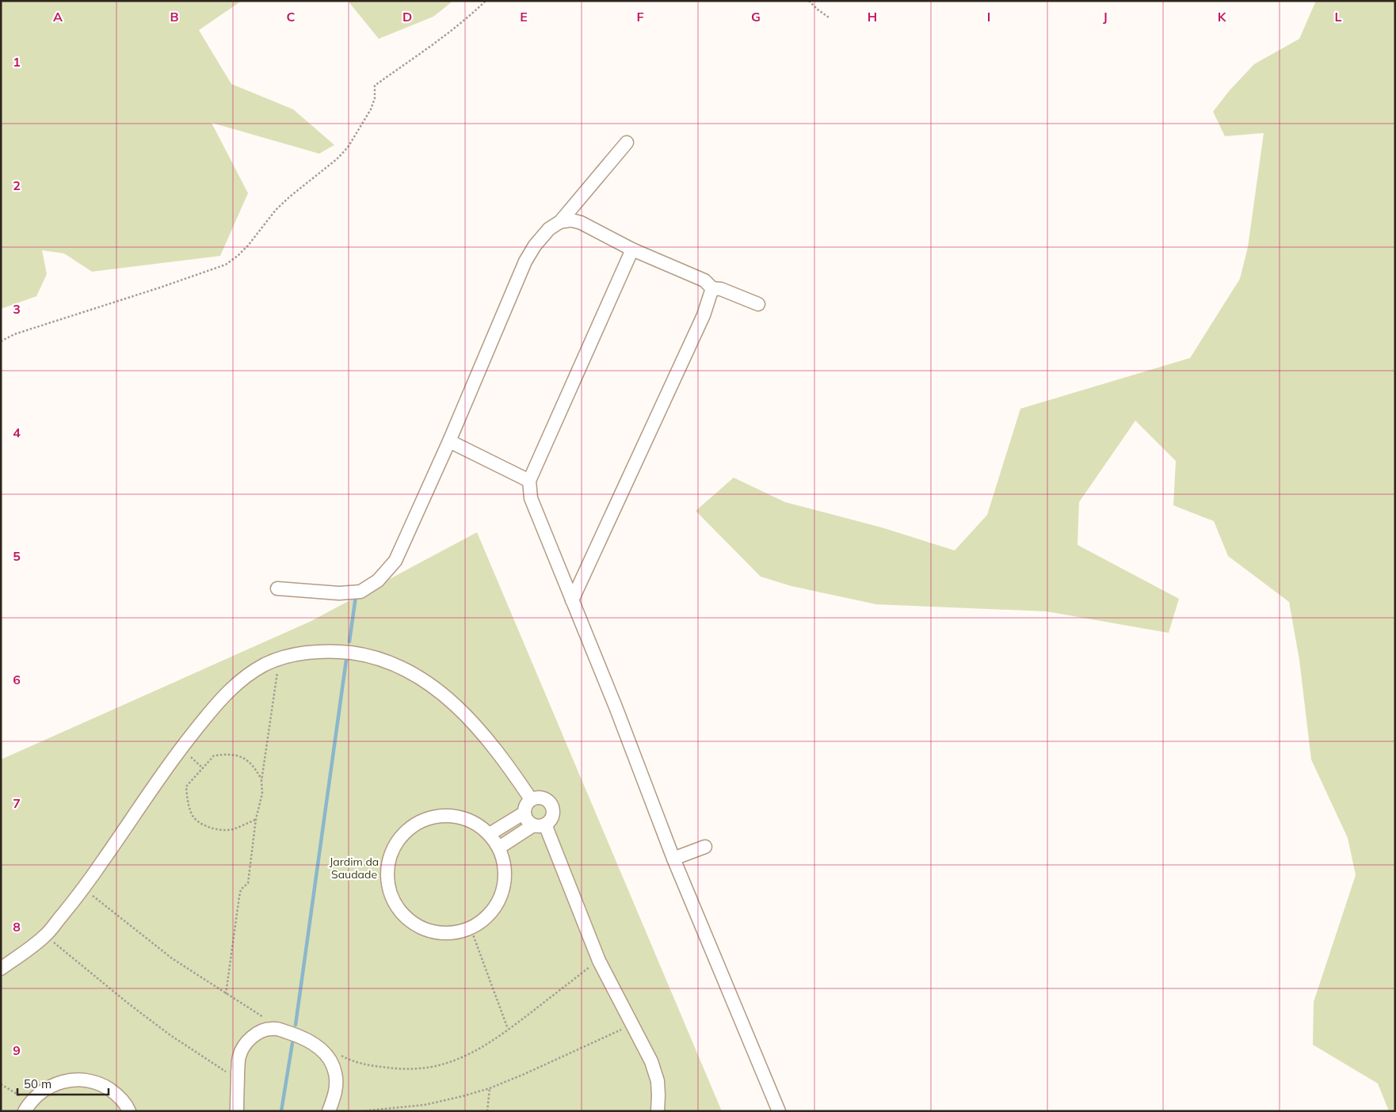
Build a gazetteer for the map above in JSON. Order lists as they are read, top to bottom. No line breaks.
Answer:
{"parks":["Jardim da Saudade"],"scale_bar":"50 m","grid":{"columns":["A","B","C","D","E","F","G","H","I","J","K","L"],"rows":["1","2","3","4","5","6","7","8","9"]}}
